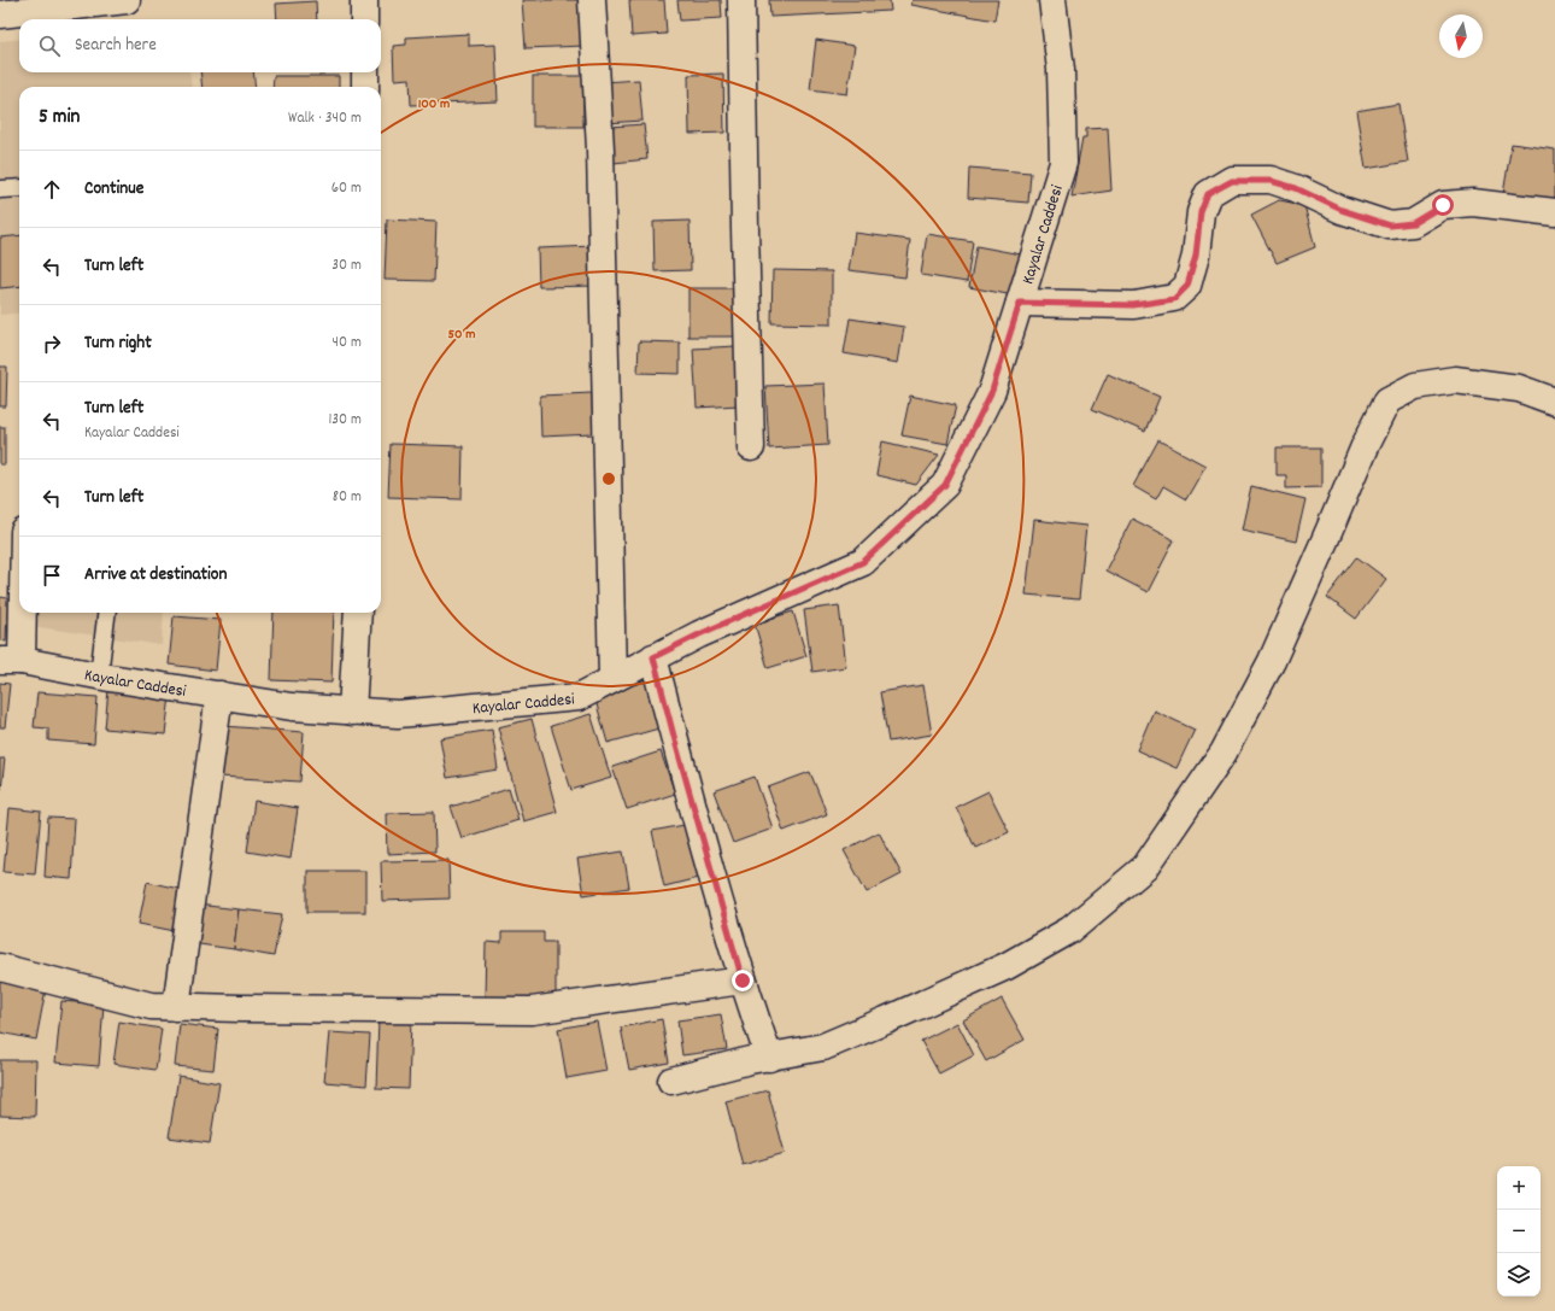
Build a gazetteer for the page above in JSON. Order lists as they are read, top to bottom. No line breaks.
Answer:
{"streets":{"street":["Kayalar Caddesi"]},"north":"bottom","page":{"search":"Search here","heading":["5 min","Walk · 340 m"],"list":[["Continue","60 m"],["Turn left","30 m"],["Turn right","40 m"],["Turn left","Kayalar Caddesi","130 m"],["Turn left","80 m"],"Arrive at destination"],"map_buttons":["+","−"]},"rings":["100 m","50 m"]}
